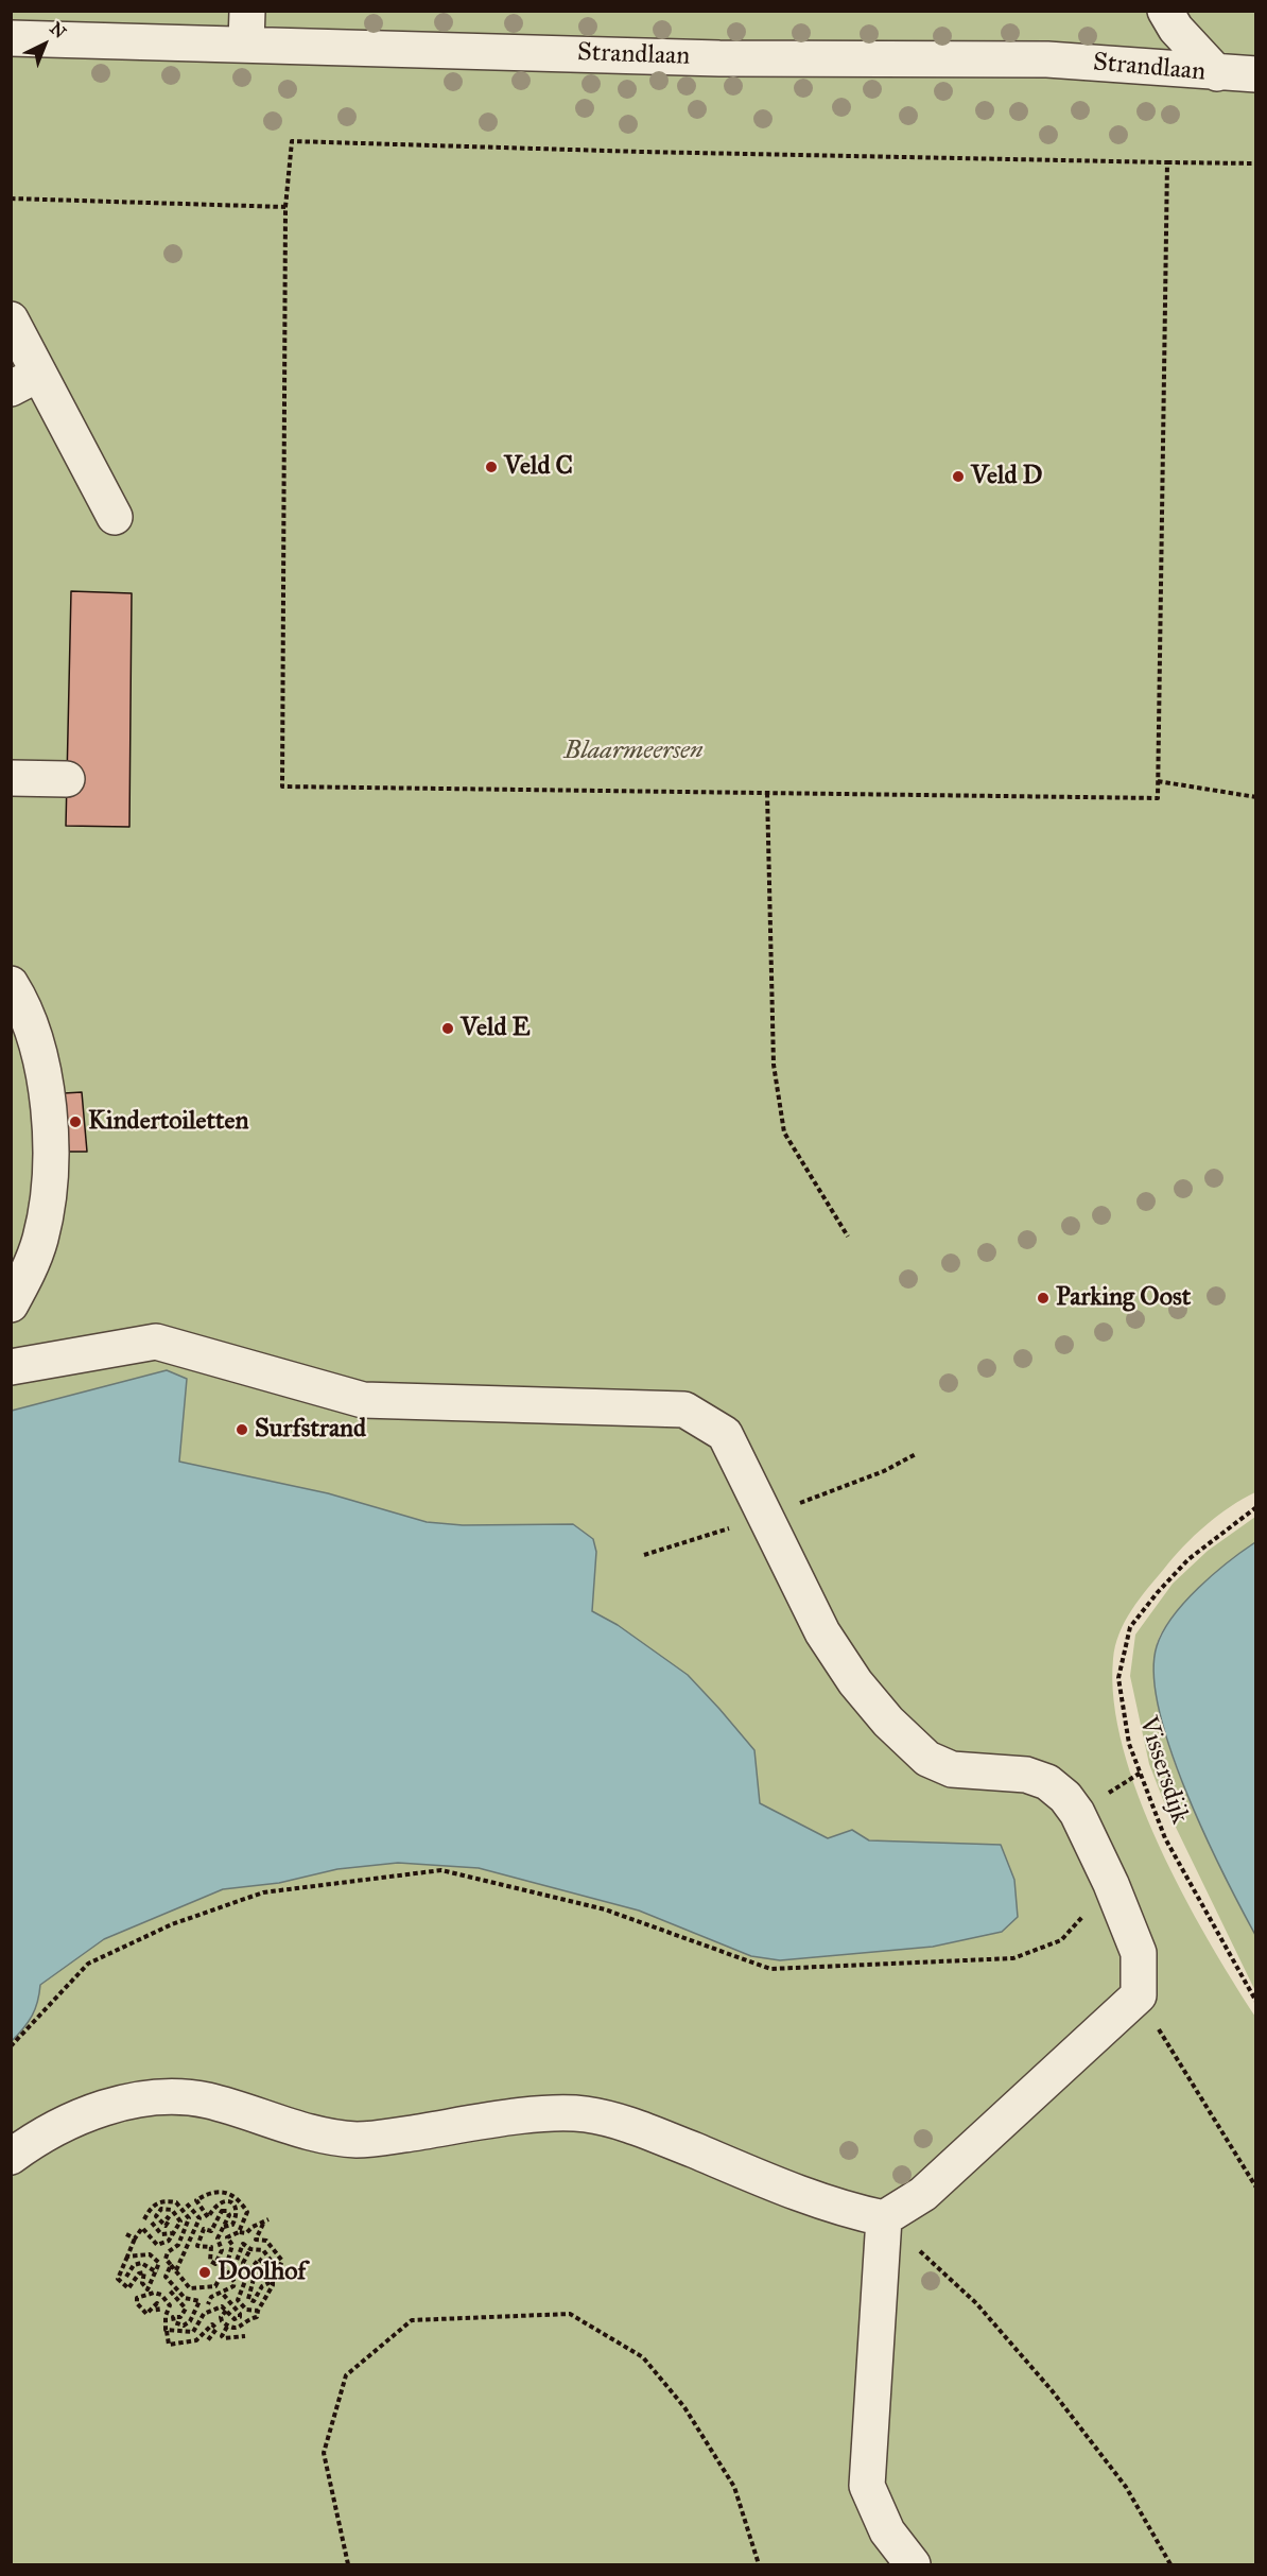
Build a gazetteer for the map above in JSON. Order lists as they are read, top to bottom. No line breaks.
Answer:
{"streets":{"street":["Strandlaan"],"path":["Vissersdijk"]},"parks":["Blaarmeersen"],"places":["Veld C","Veld D","Veld E","Kindertoiletten","Parking Oost","Surfstrand","Doolhof"],"north":"top right"}
